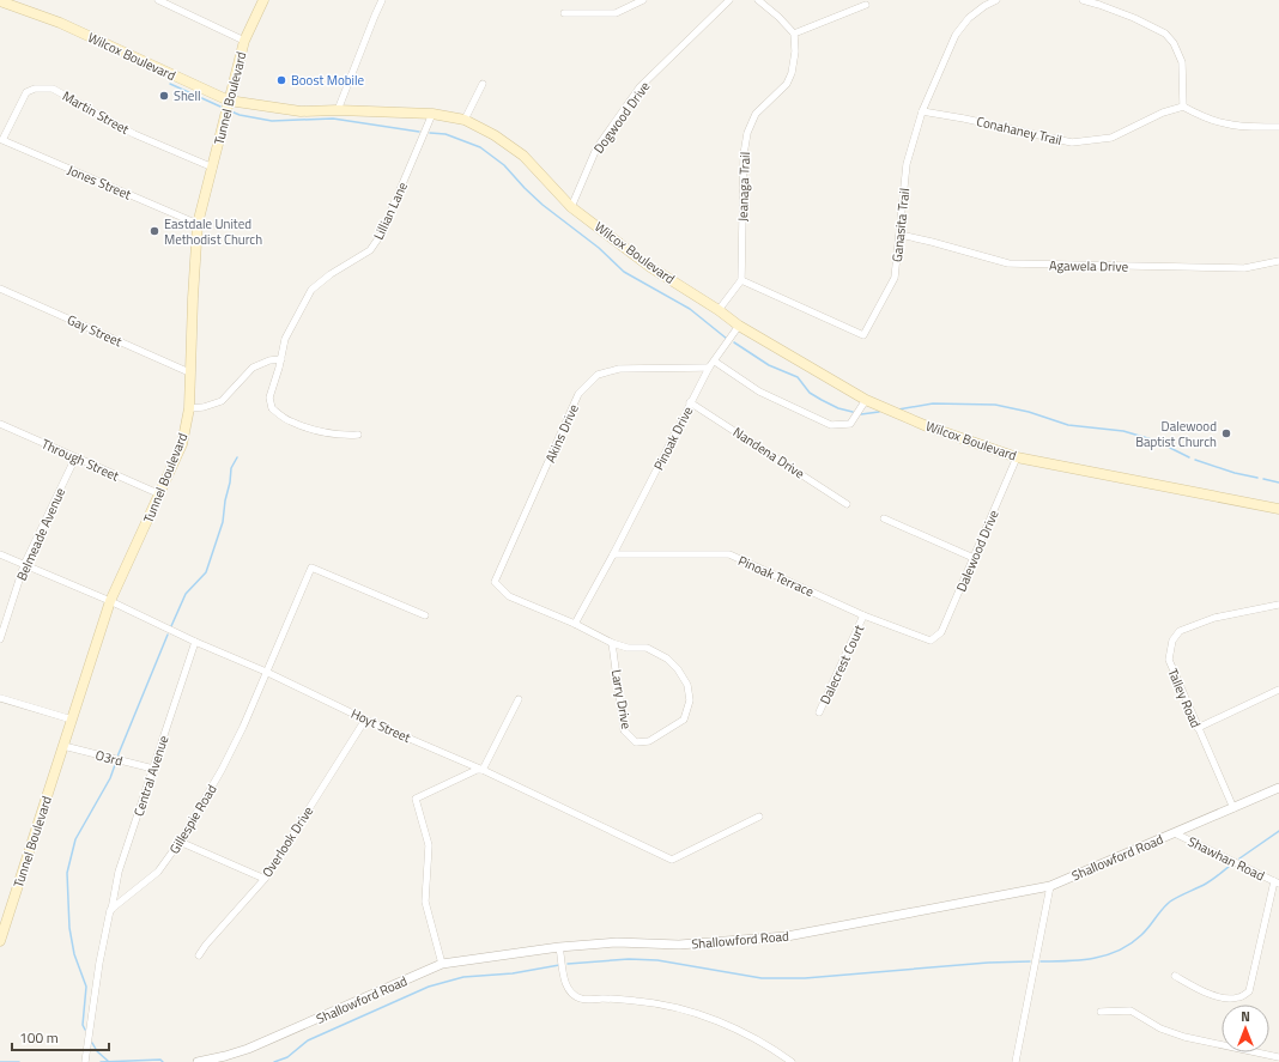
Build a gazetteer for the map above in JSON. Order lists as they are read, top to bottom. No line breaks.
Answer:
{"streets":{"main road":["Wilcox Boulevard","Tunnel Boulevard"],"street":["Martin Street","Dogwood Drive","Conahaney Trail","Jones Street","Jeanaga Trail","Lillian Lane","Ganasita Trail","Agawela Drive","Gay Street","Akins Drive","Pinoak Drive","Nandena Drive","Through Street","Belmeade Avenue","Dalewood Drive","Pinoak Terrace","Dalecrest Court","Talley Road","Larry Drive","Hoyt Street","O3rd","Central Avenue","Gillespie Road","Overlook Drive","Shallowford Road","Shawhan Road"]},"crossings":[["Wilcox Boulevard","Tunnel Boulevard"],["Wilcox Boulevard","Dogwood Drive"],["Wilcox Boulevard","Lillian Lane"],["Wilcox Boulevard","Pinoak Drive"],["Wilcox Boulevard","Dalewood Drive"],["Tunnel Boulevard","Martin Street"],["Tunnel Boulevard","Jones Street"],["Tunnel Boulevard","Gay Street"],["Tunnel Boulevard","Through Street"],["Tunnel Boulevard","Hoyt Street"],["Tunnel Boulevard","O3rd"],["Martin Street","Jones Street"],["Conahaney Trail","Ganasita Trail"],["Jeanaga Trail","Ganasita Trail"],["Ganasita Trail","Agawela Drive"],["Akins Drive","Pinoak Drive"],["Akins Drive","Larry Drive"],["Pinoak Drive","Nandena Drive"],["Pinoak Drive","Pinoak Terrace"],["Pinoak Drive","Larry Drive"],["Through Street","Belmeade Avenue"],["Belmeade Avenue","Hoyt Street"],["Dalewood Drive","Pinoak Terrace"],["Pinoak Terrace","Dalecrest Court"],["Talley Road","Shallowford Road"],["Hoyt Street","Central Avenue"],["Hoyt Street","Gillespie Road"],["Hoyt Street","Overlook Drive"],["O3rd","Central Avenue"],["Central Avenue","Gillespie Road"],["Shallowford Road","Shawhan Road"]],"places":["Boost Mobile","Shell","Eastdale United Methodist Church","Dalewood Baptist Church"],"scale_bar":"100 m","north":"top"}
